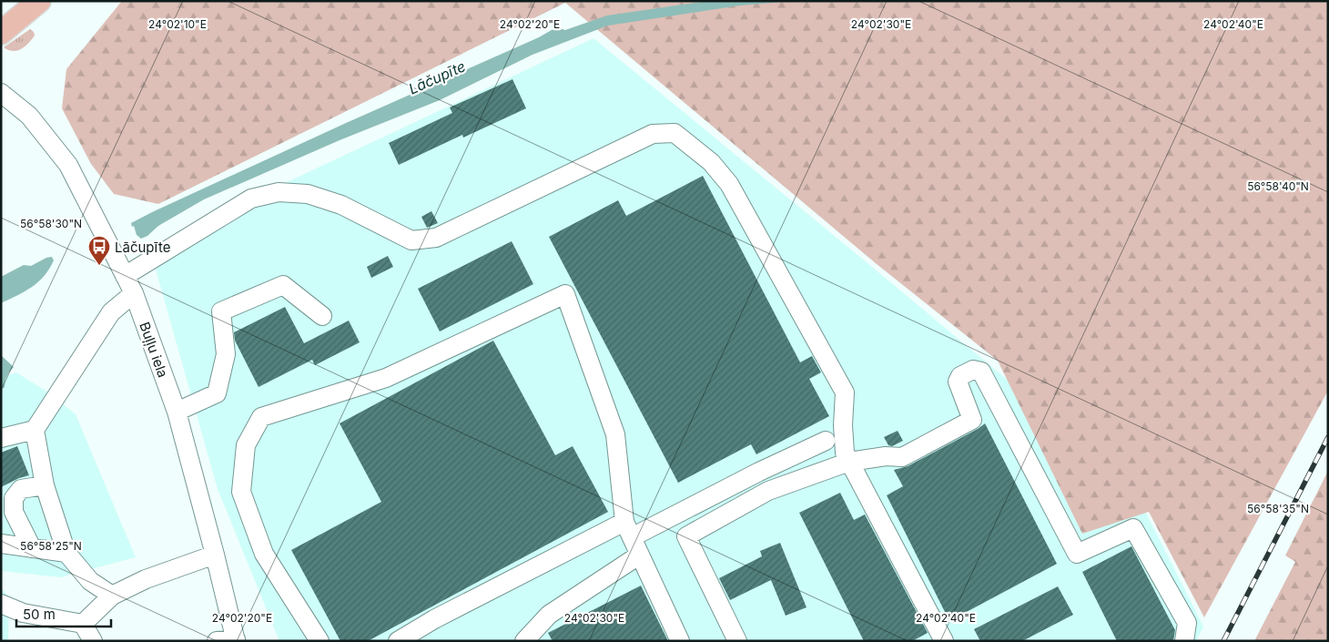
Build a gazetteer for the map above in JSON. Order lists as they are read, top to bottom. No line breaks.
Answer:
{"streets":{"street":["Buļļu iela"]},"water":["Lāčupīte"],"places":{"bus stop":["Lāčupīte"]},"scale_bar":"50 m","coordinates":["24°02'10\"E","24°02'20\"E","24°02'30\"E","24°02'40\"E","56°58'40\"N","56°58'30\"N","56°58'35\"N","56°58'25\"N"]}
